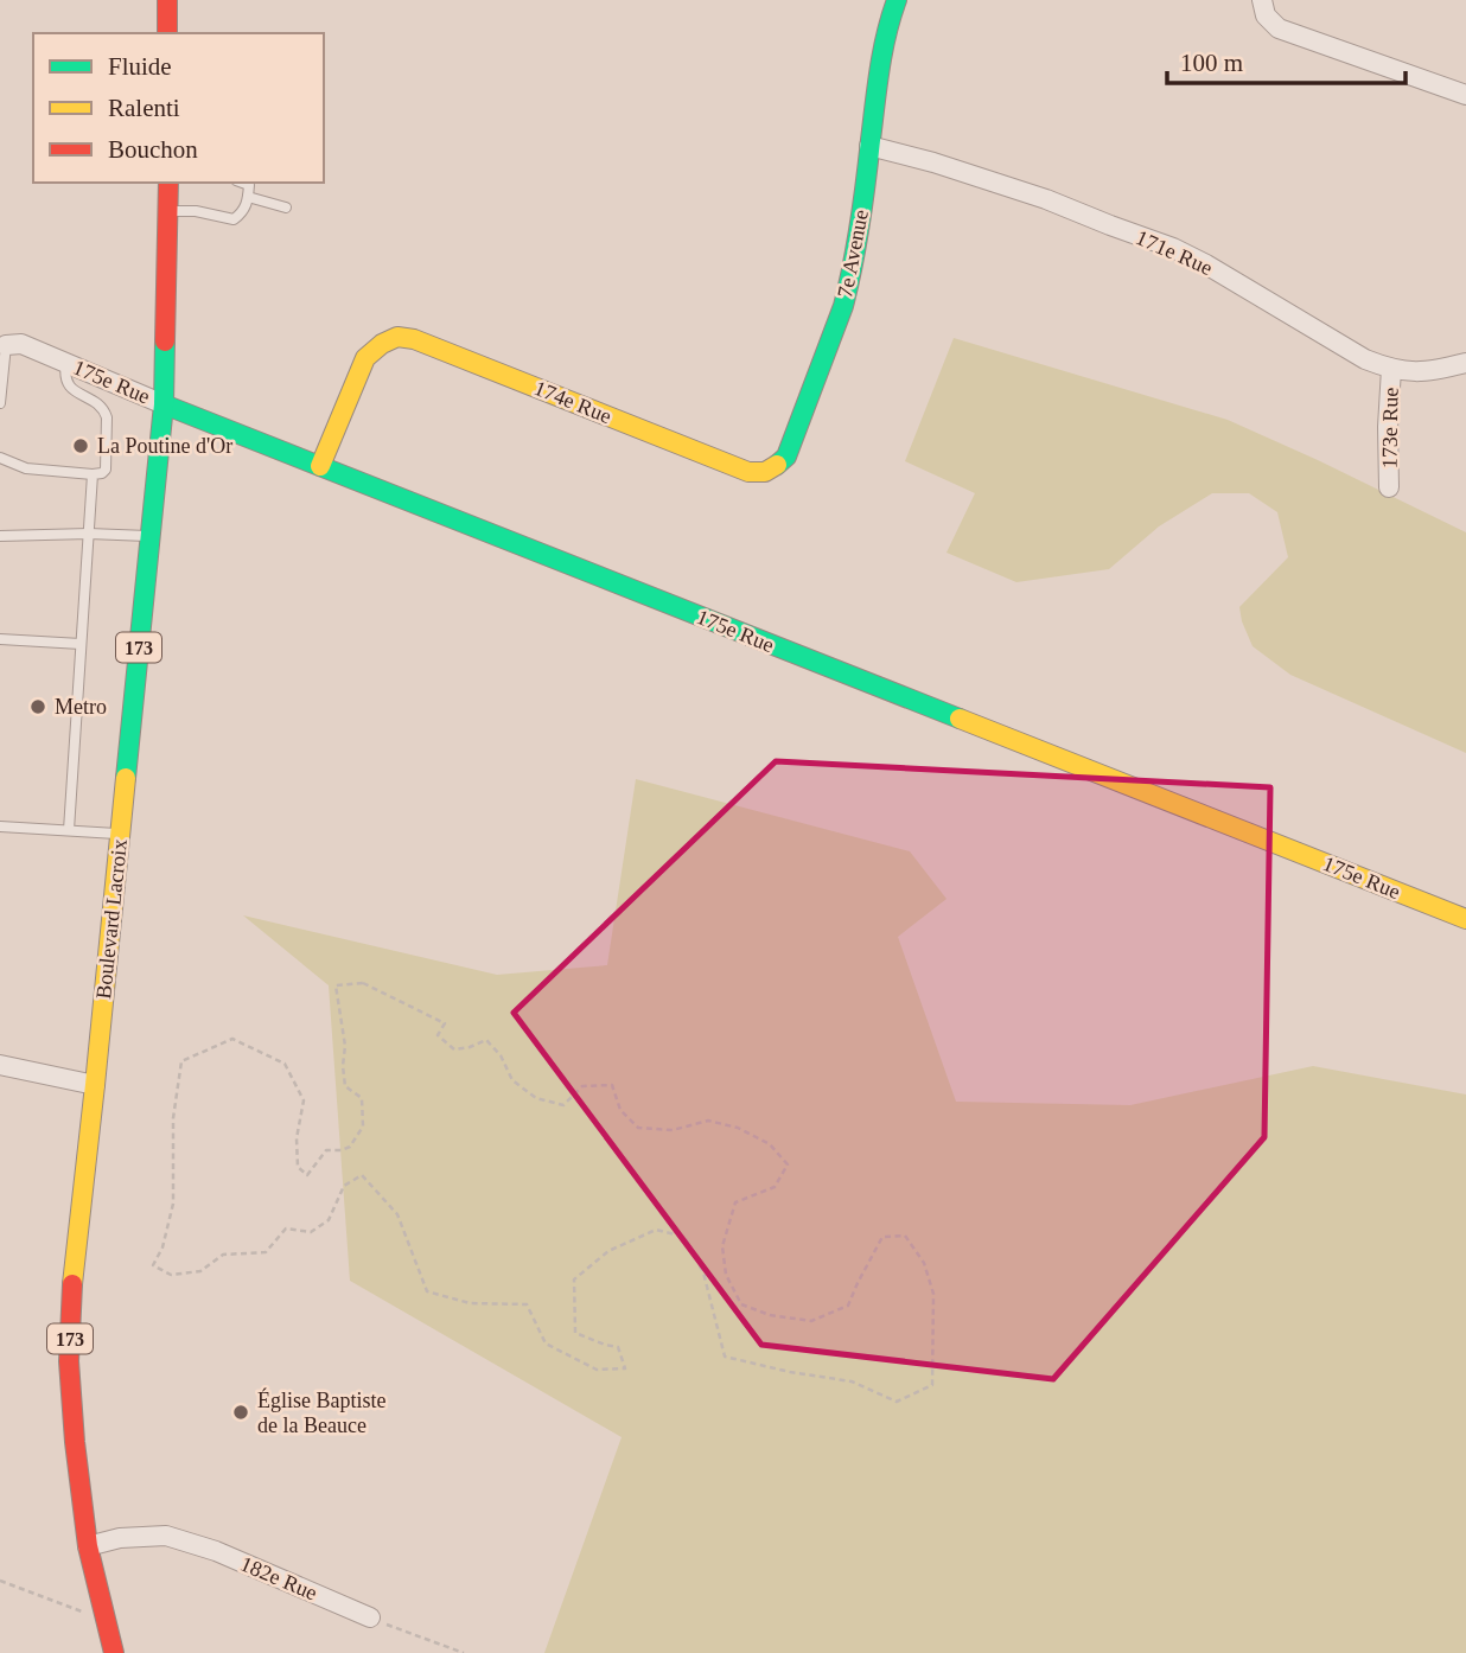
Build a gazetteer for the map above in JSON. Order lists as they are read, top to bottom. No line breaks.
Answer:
{"streets":{"street":["171e Rue","7e Avenue","175e Rue","174e Rue","173e Rue","173","Boulevard Lacroix","182e Rue"]},"crossings":[["171e Rue","7e Avenue"],["171e Rue","173e Rue"],["7e Avenue","174e Rue"],["175e Rue","174e Rue"],["175e Rue","Boulevard Lacroix"],["Boulevard Lacroix","182e Rue"]],"places":["La Poutine d'Or","Metro","Église Baptiste de la Beauce"],"legend":["Fluide","Ralenti","Bouchon"],"scale_bar":"100 m"}
